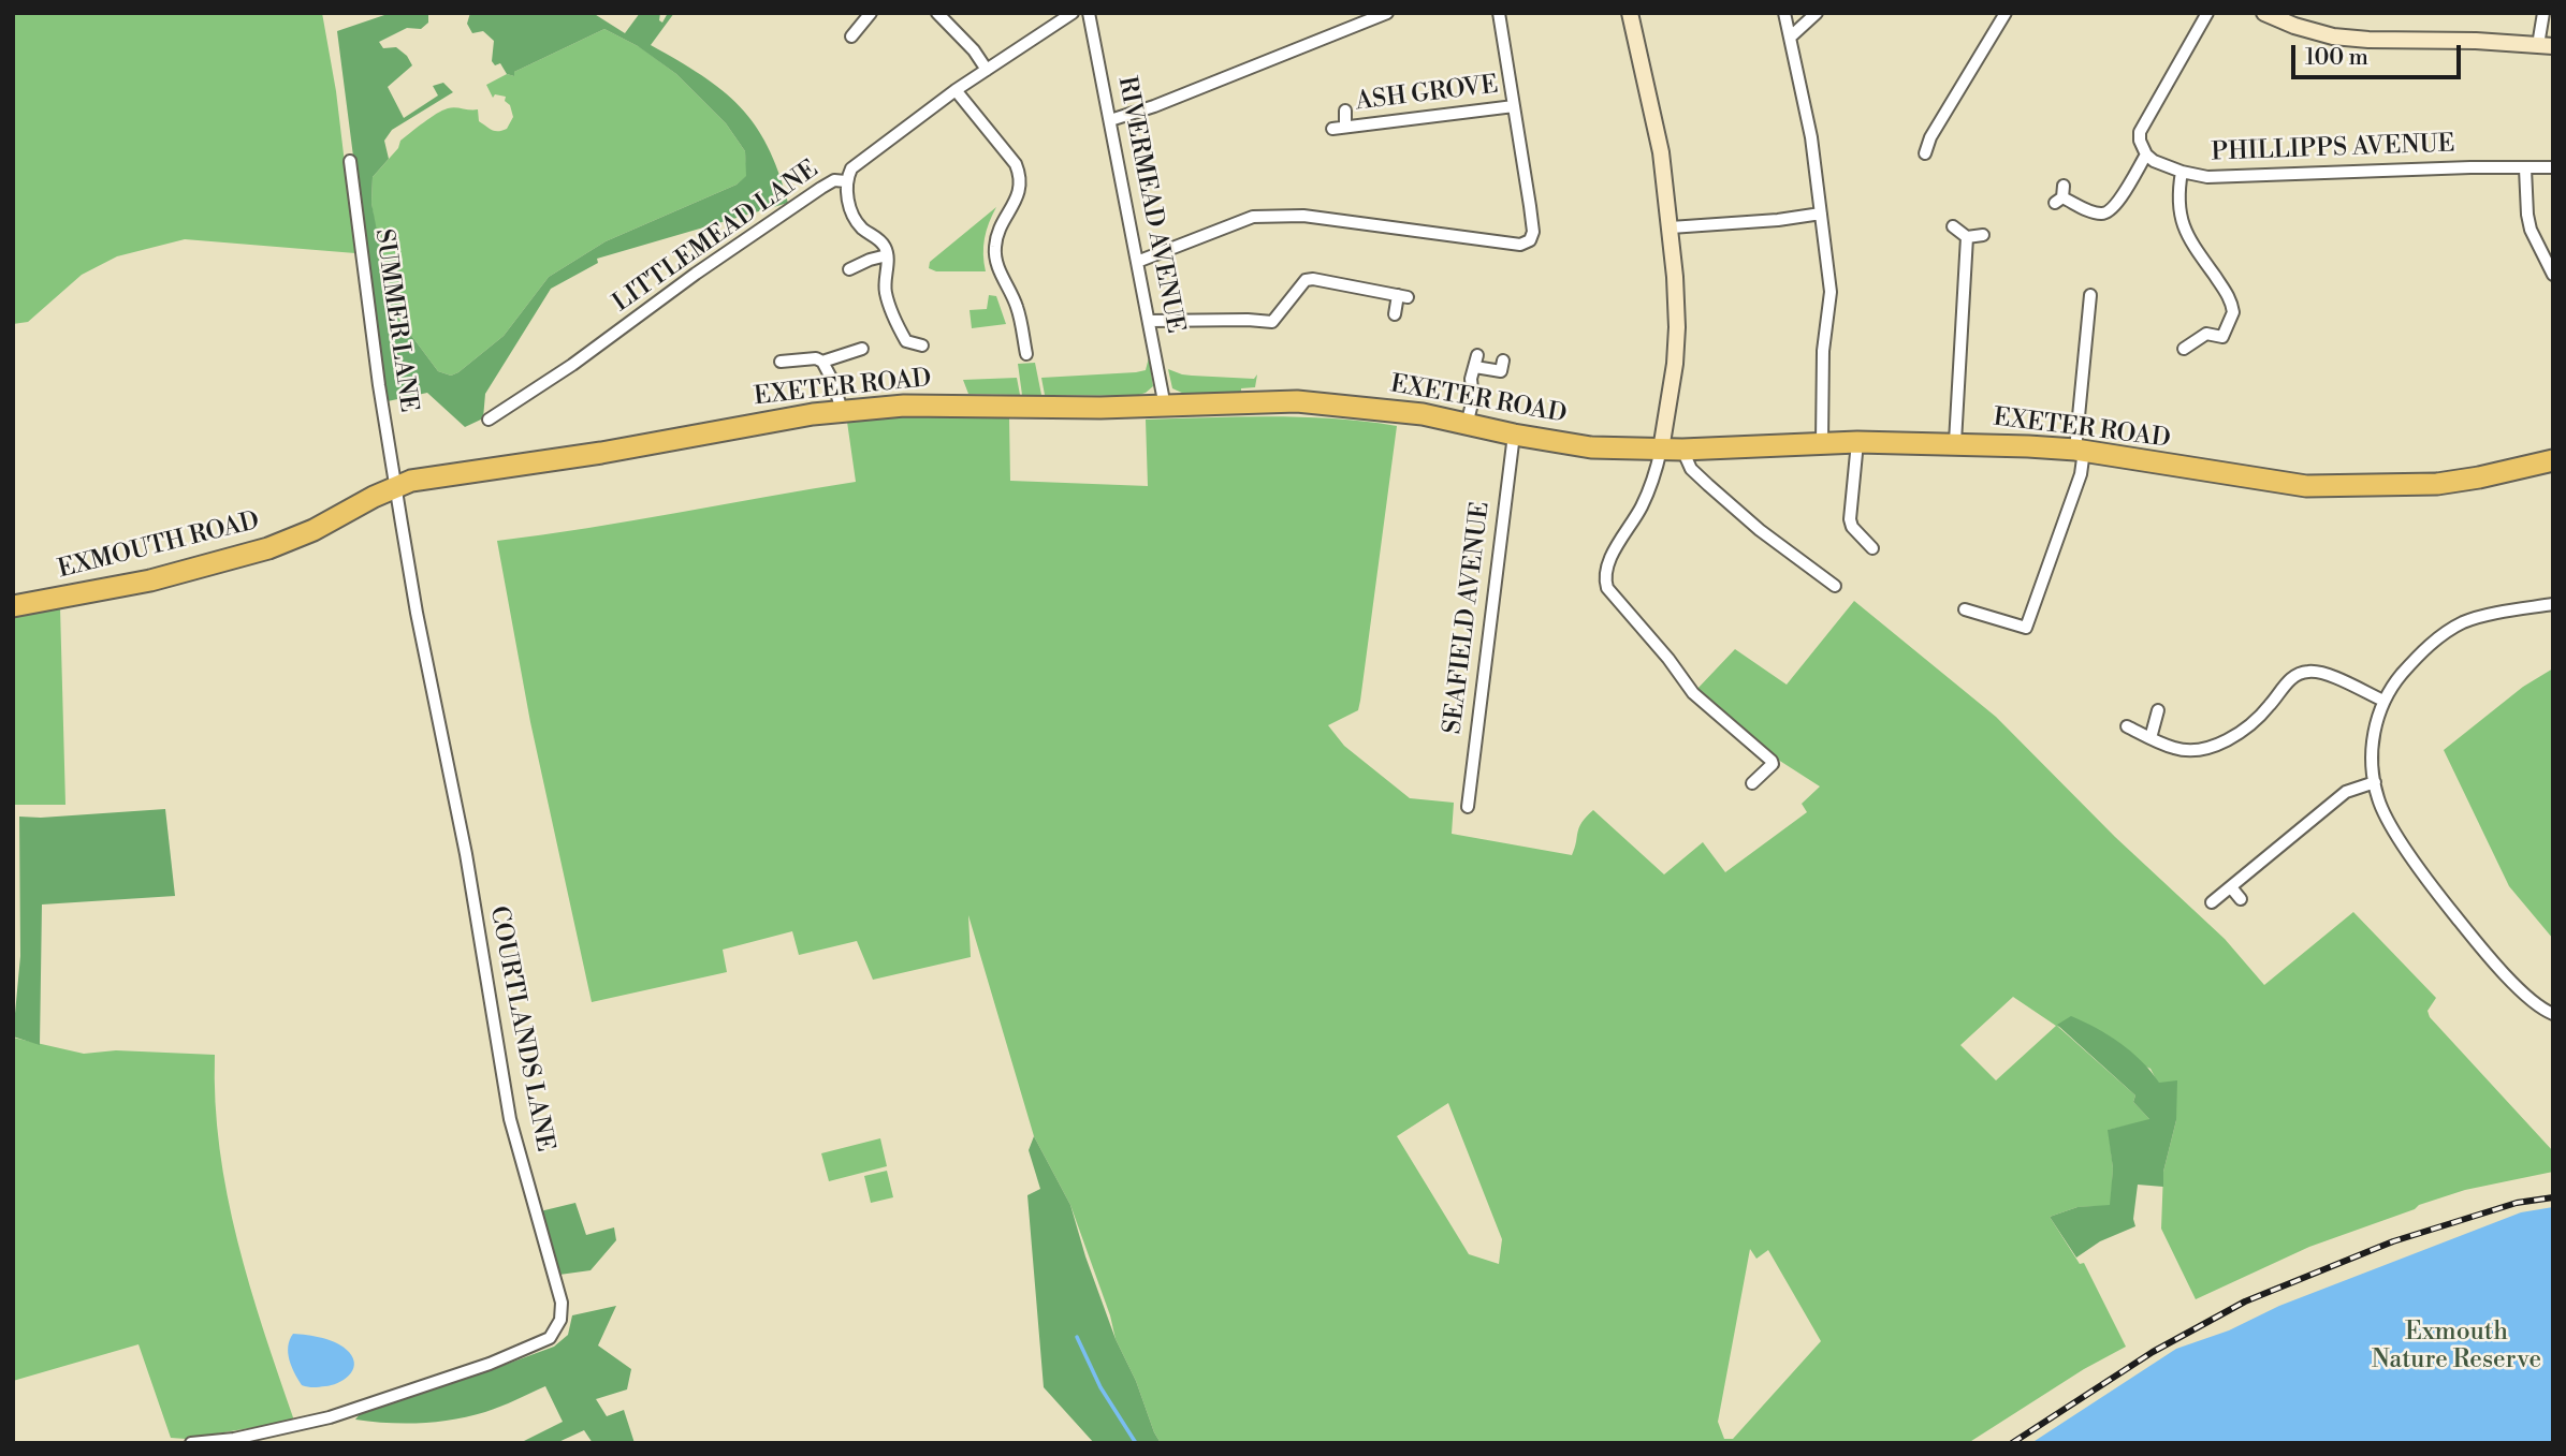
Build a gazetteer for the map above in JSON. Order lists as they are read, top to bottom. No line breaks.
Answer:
{"streets":{"highway":["EXETER ROAD","EXMOUTH ROAD"],"street":["ASH GROVE","PHILLIPPS AVENUE","RIVERMEAD AVENUE","LITTLEMEAD LANE","SUMMER LANE","SEAFIELD AVENUE","COURTLANDS LANE"]},"crossings":[["RIVERMEAD AVENUE","EXETER ROAD"],["SUMMER LANE","EXETER ROAD"],["SUMMER LANE","EXMOUTH ROAD"],["SUMMER LANE","COURTLANDS LANE"],["EXETER ROAD","EXMOUTH ROAD"],["EXETER ROAD","SEAFIELD AVENUE"],["EXETER ROAD","COURTLANDS LANE"],["EXMOUTH ROAD","COURTLANDS LANE"]],"parks":["Exmouth Nature Reserve"],"scale_bar":"100 m"}
